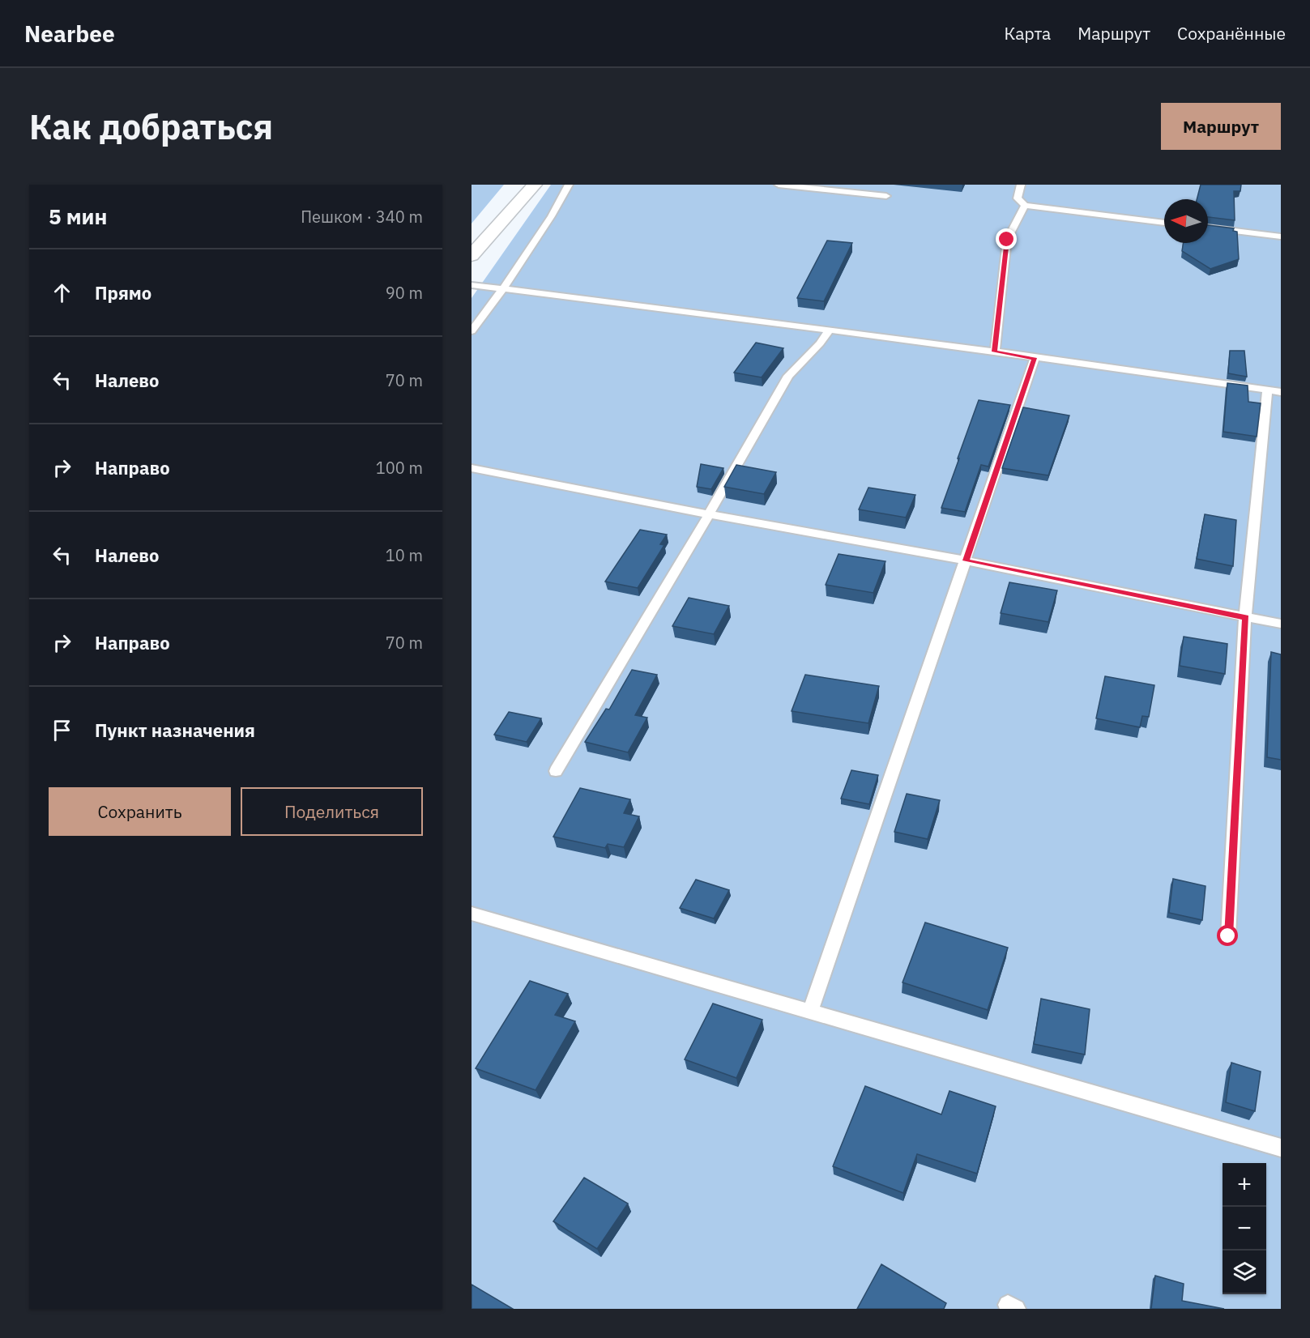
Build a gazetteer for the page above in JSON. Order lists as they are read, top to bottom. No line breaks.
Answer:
{"north":"left","page":{"header":"Nearbee","nav":["Карта","Маршрут","Сохранённые"],"buttons":["Маршрут",["Сохранить","Поделиться"]],"title":"Как добраться","heading":["5 мин","Пешком · 340 m"],"list":[["Прямо","90 m"],["Налево","70 m"],["Направо","100 m"],["Налево","10 m"],["Направо","70 m"],"Пункт назначения"],"map_buttons":["+","−"]}}
